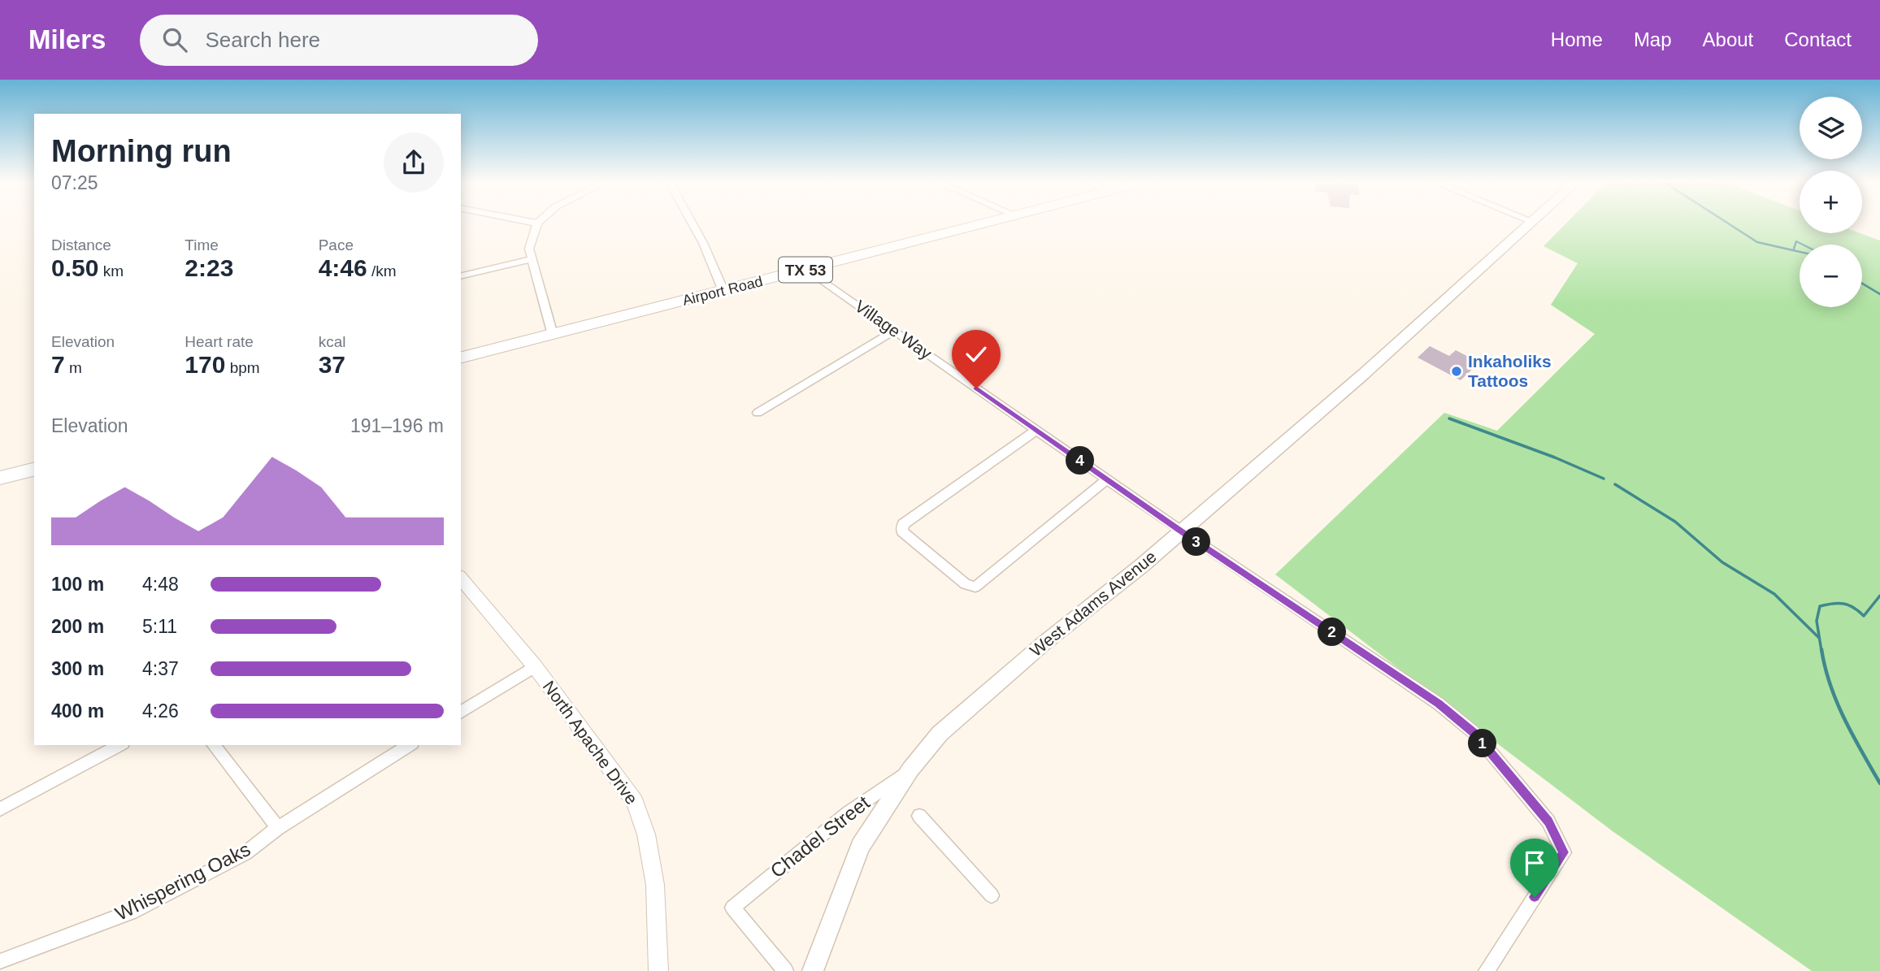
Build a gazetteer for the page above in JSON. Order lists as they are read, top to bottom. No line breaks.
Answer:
{"streets":{"main road":["TX 53","Airport Road","West Adams Avenue"],"street":["Village Way","North Apache Drive","Chadel Street","Whispering Oaks"]},"crossings":[["Airport Road","Village Way"],["Village Way","West Adams Avenue"],["West Adams Avenue","Chadel Street"]],"places":["Inkaholiks Tattoos"],"page":{"header":"Milers","search":"Search here","nav":["Home","Map","About","Contact"],"map_buttons":["+","−"],"heading":["Morning run","07:25"],"stats":[["Distance","0.50 km"],["Time","2:23"],["Pace","4:46 /km"],["Elevation","7 m"],["Heart rate","170 bpm"],["kcal","37"]],"chart":["Elevation","191–196 m"],"pins":["4","3","2","1"],"list":[{"name":"100 m","note":"4:48"},{"name":"200 m","note":"5:11"},{"name":"300 m","note":"4:37"},{"name":"400 m","note":"4:26"}]}}
